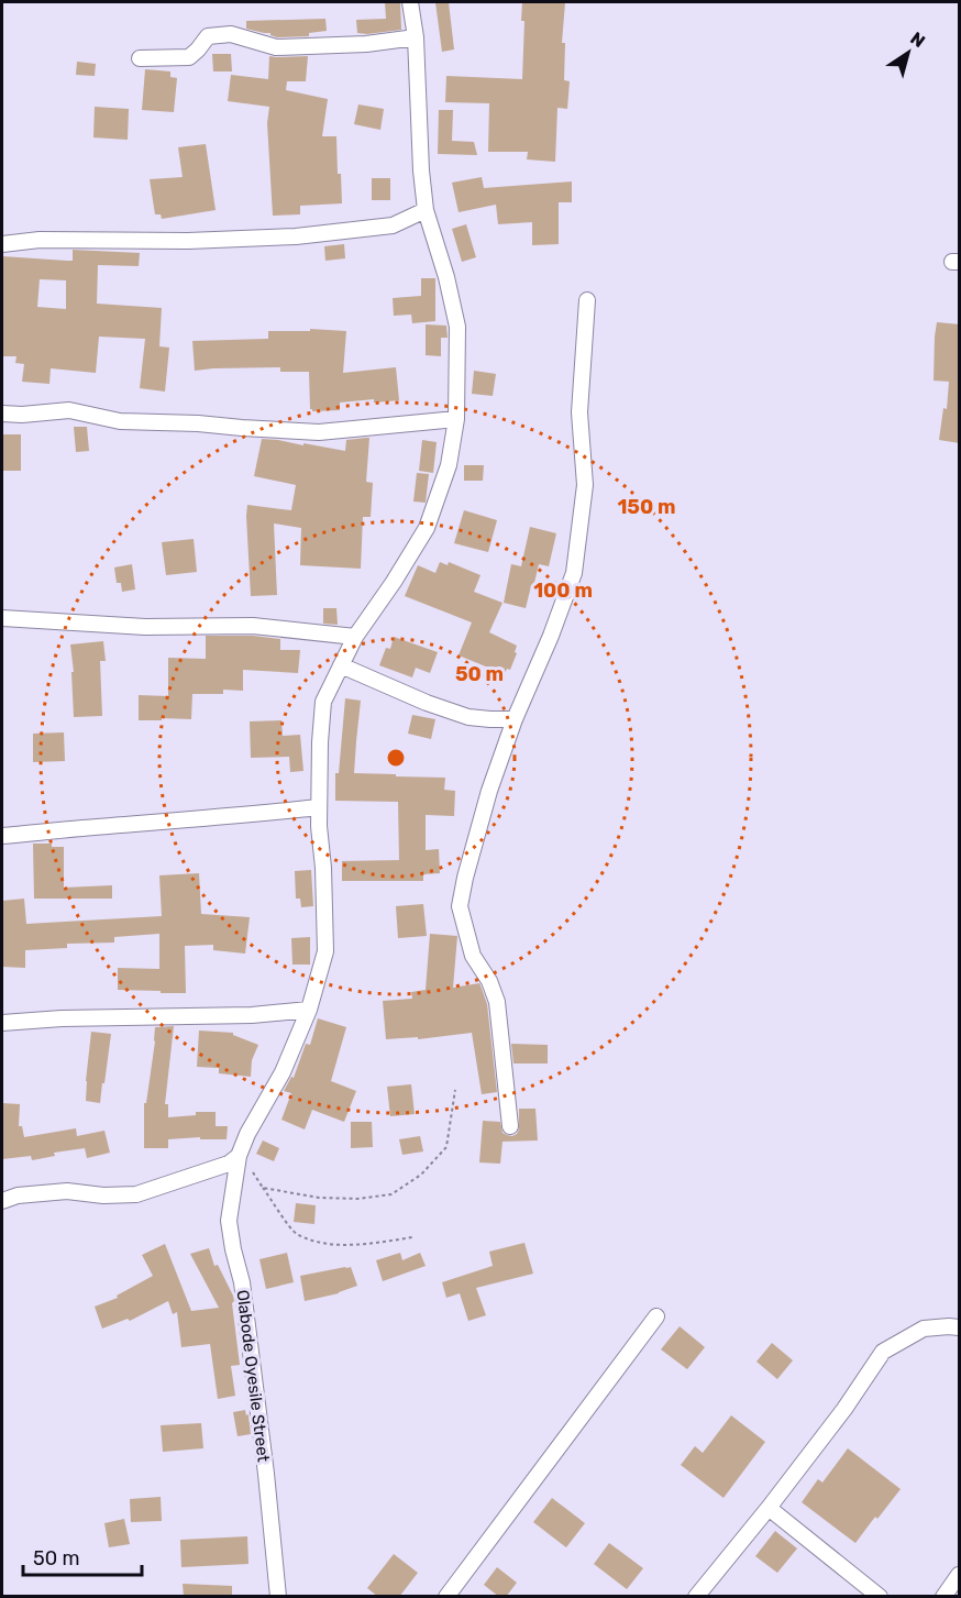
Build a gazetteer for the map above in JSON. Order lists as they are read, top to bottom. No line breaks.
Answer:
{"streets":{"street":["Olabode Oyesile Street"]},"scale_bar":"50 m","north":"top right","rings":["150 m","100 m","50 m"]}
